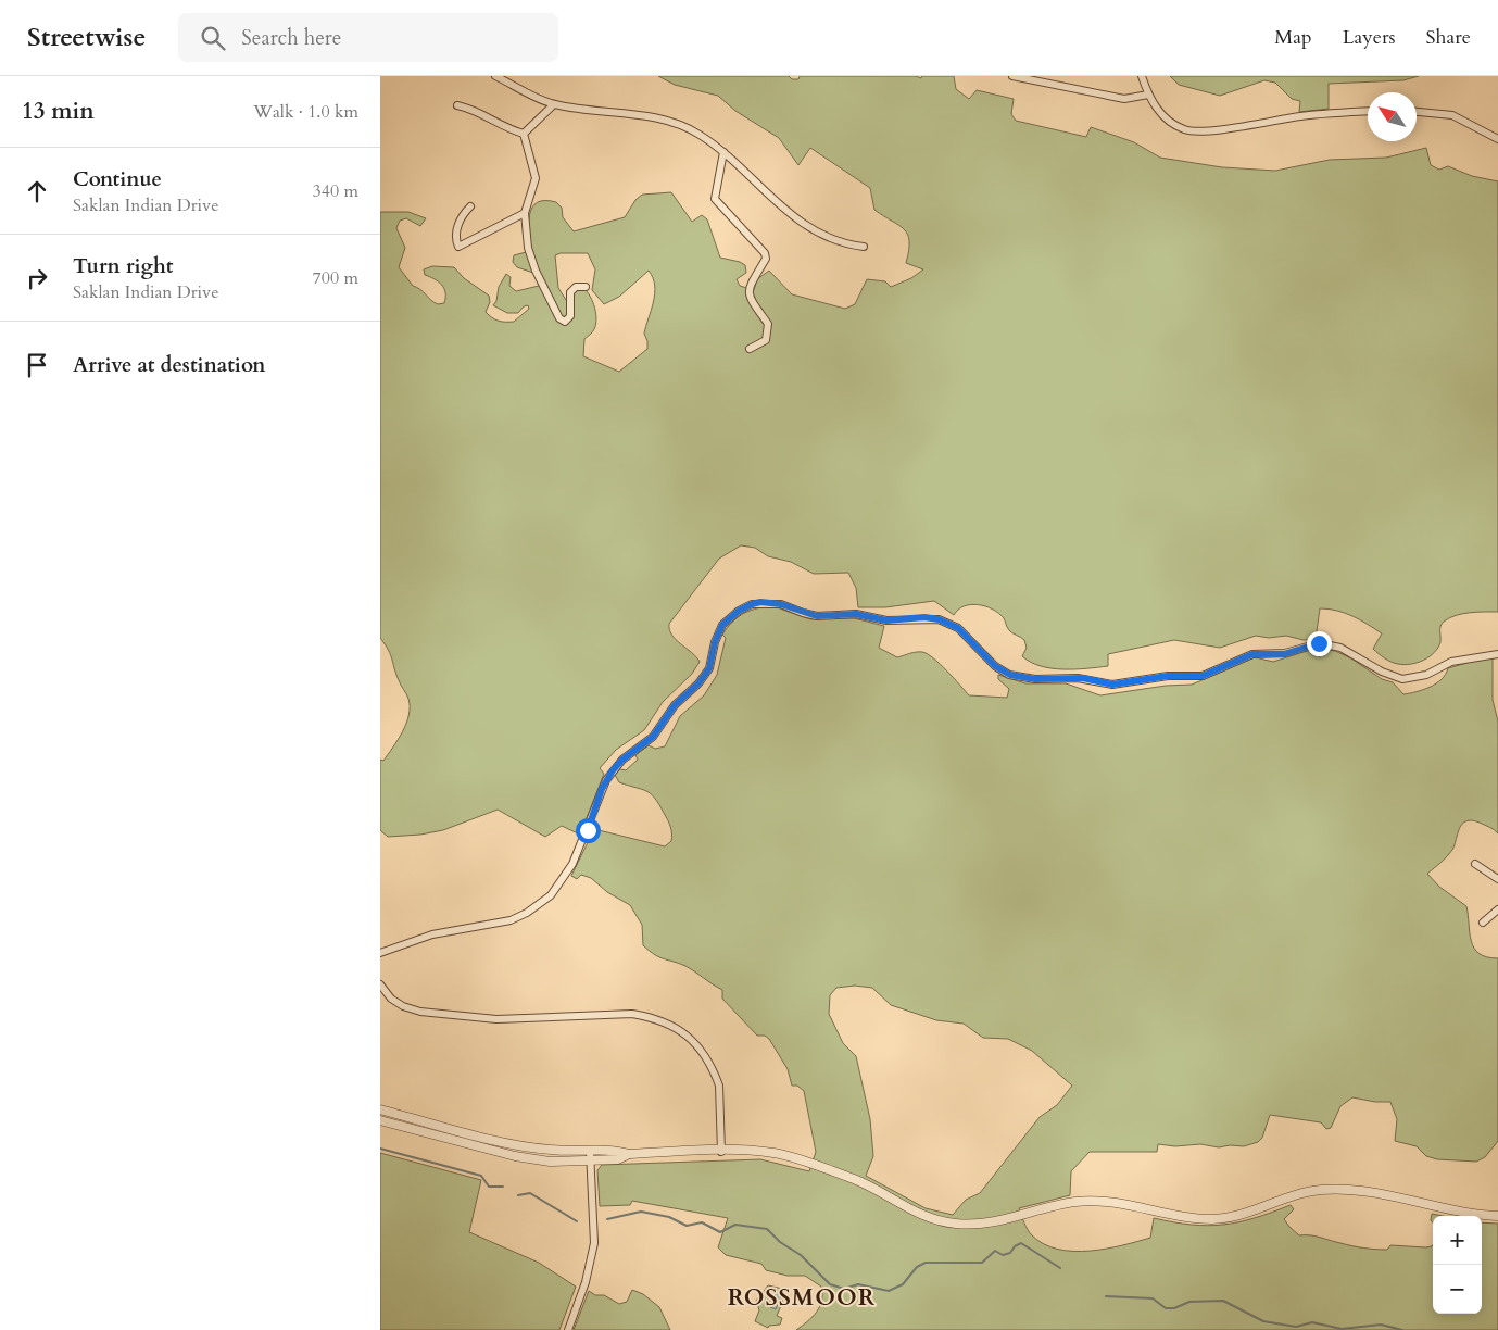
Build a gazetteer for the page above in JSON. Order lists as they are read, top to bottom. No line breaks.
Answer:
{"districts":["ROSSMOOR"],"north":"top left","page":{"header":"Streetwise","search":"Search here","nav":["Map","Layers","Share"],"heading":["13 min","Walk · 1.0 km"],"list":[["Continue","Saklan Indian Drive","340 m"],["Turn right","Saklan Indian Drive","700 m"],"Arrive at destination"],"map_buttons":["+","−"]}}
